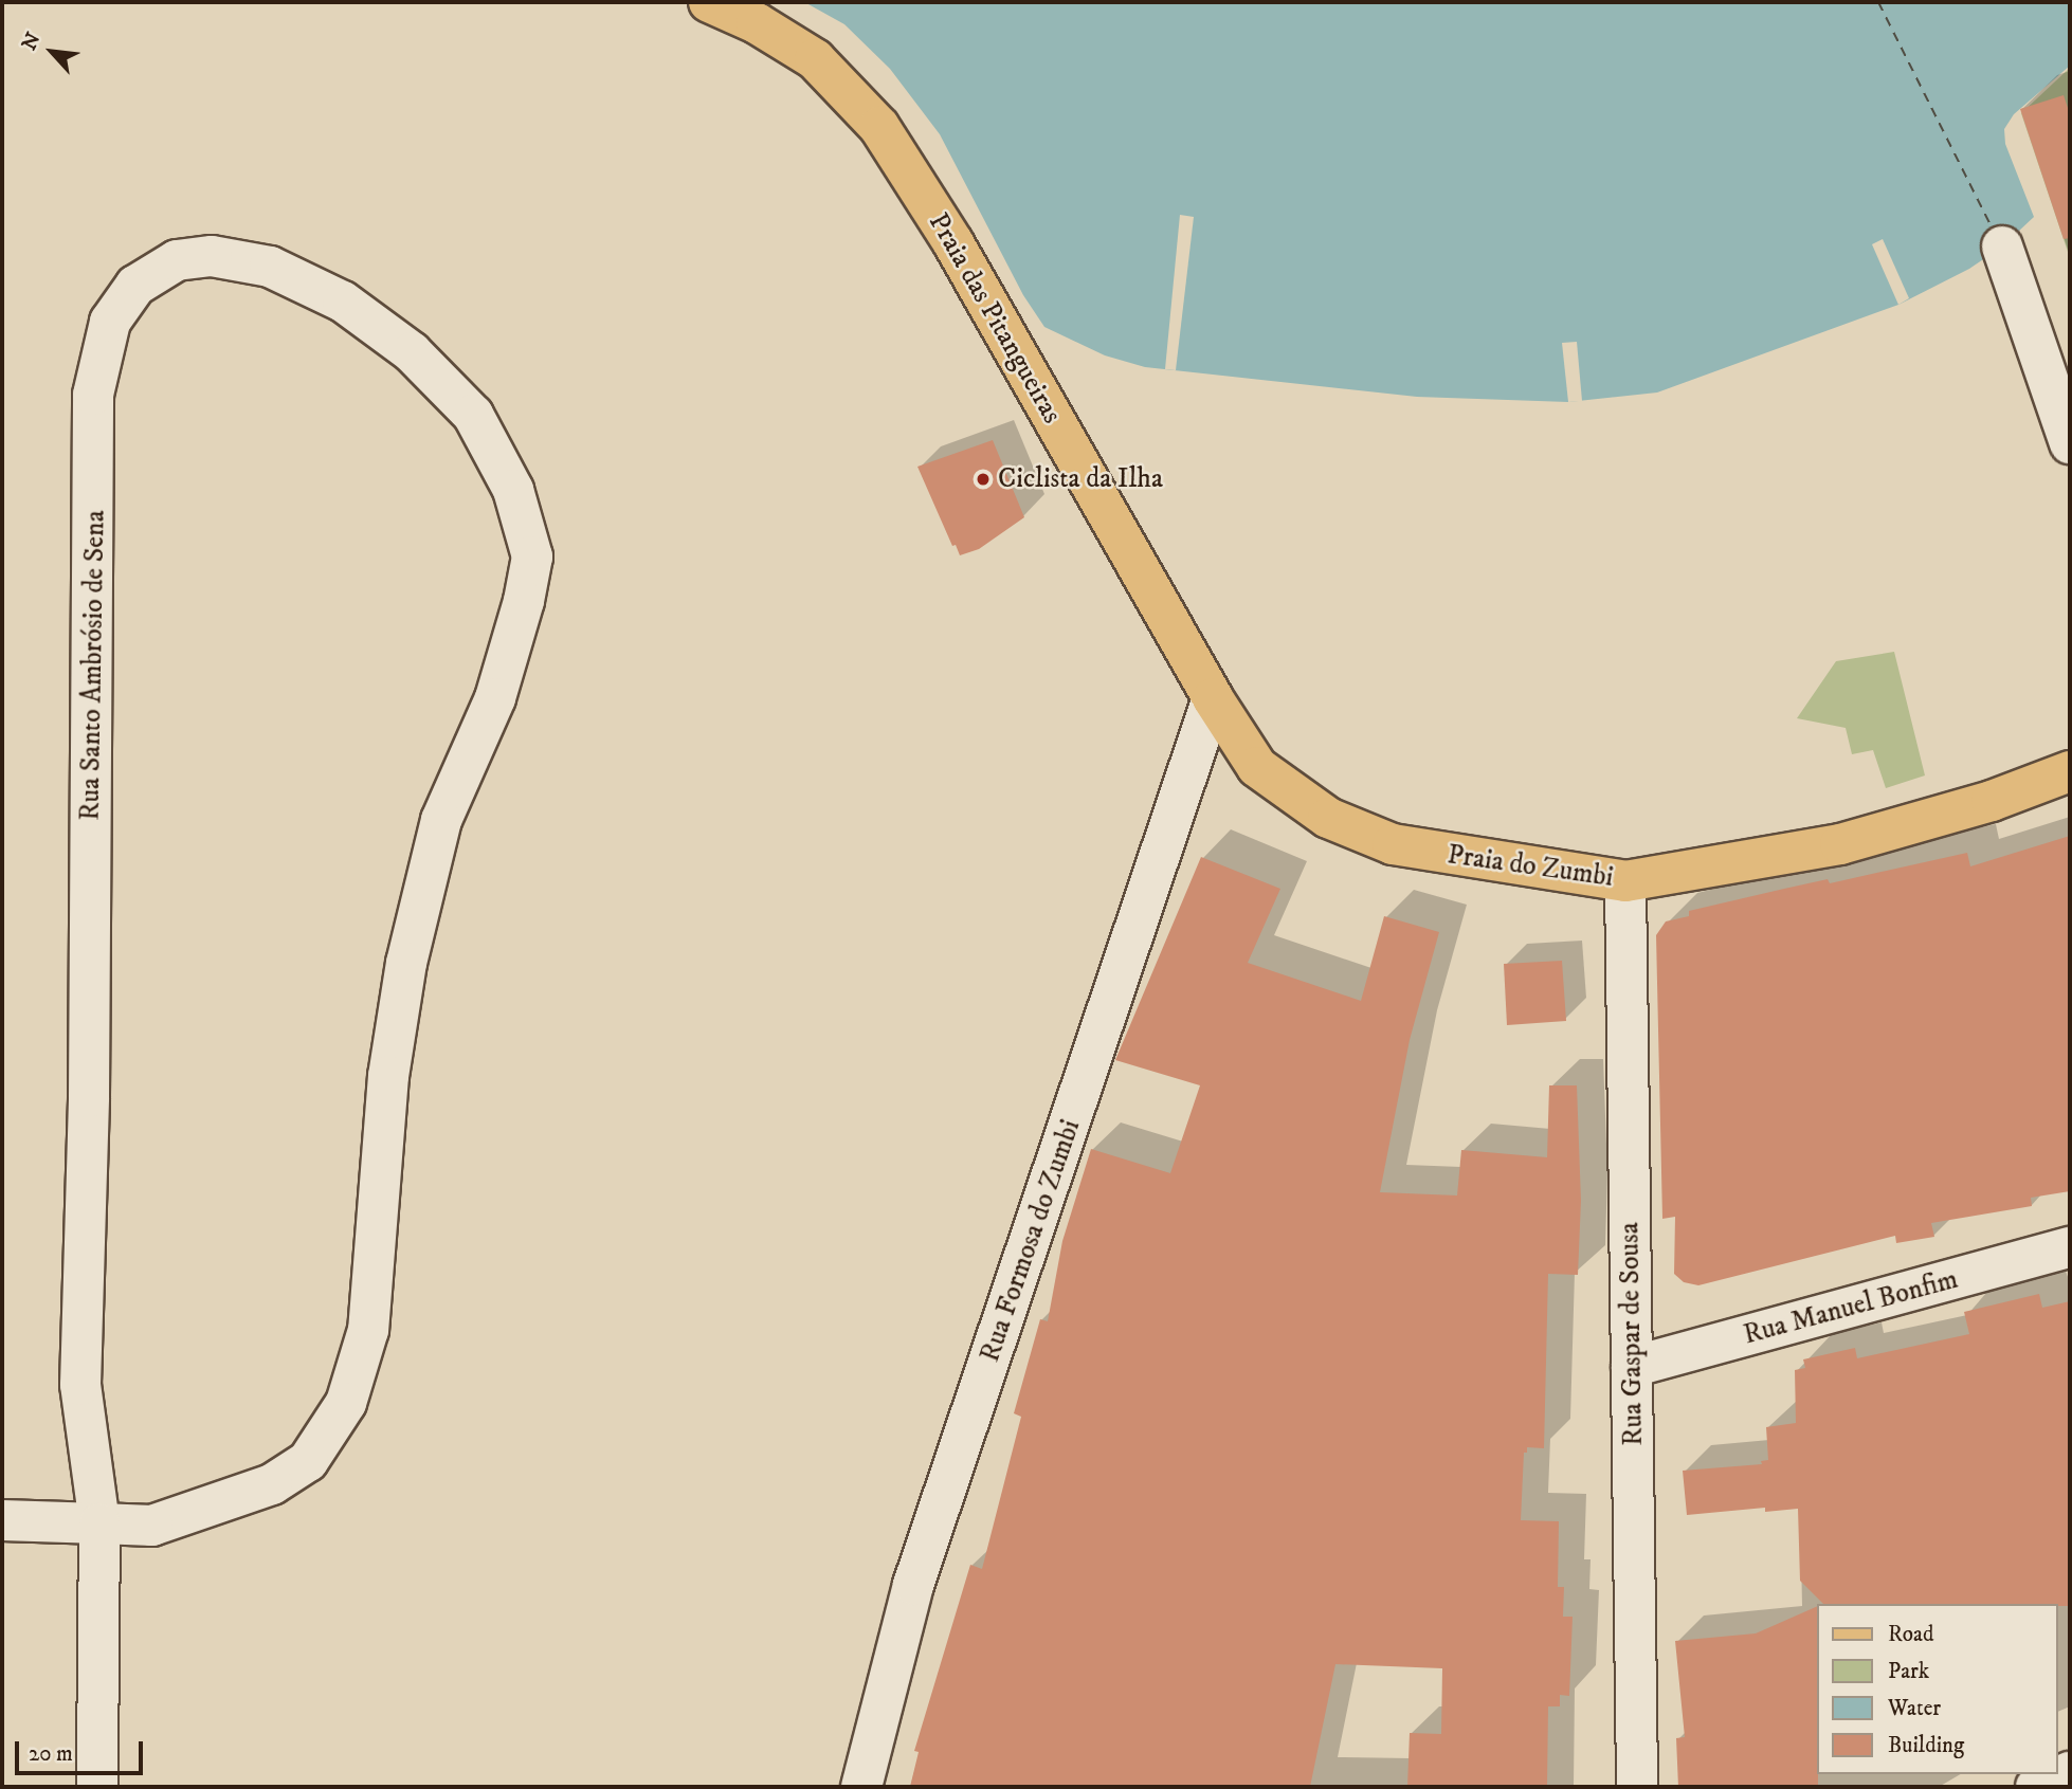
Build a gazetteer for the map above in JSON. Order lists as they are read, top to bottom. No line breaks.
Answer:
{"streets":{"main road":["Praia das Pitangueiras","Praia do Zumbi"],"street":["Rua Santo Ambrósio de Sena","Rua Formosa do Zumbi","Rua Manuel Bonfim","Rua Gaspar de Sousa"]},"crossings":[["Praia das Pitangueiras","Praia do Zumbi"],["Praia das Pitangueiras","Rua Formosa do Zumbi"],["Praia do Zumbi","Rua Formosa do Zumbi"],["Praia do Zumbi","Rua Gaspar de Sousa"],["Rua Manuel Bonfim","Rua Gaspar de Sousa"]],"places":["Ciclista da Ilha"],"legend":["Road","Park","Water","Building"],"scale_bar":"20 m","north":"top left"}
